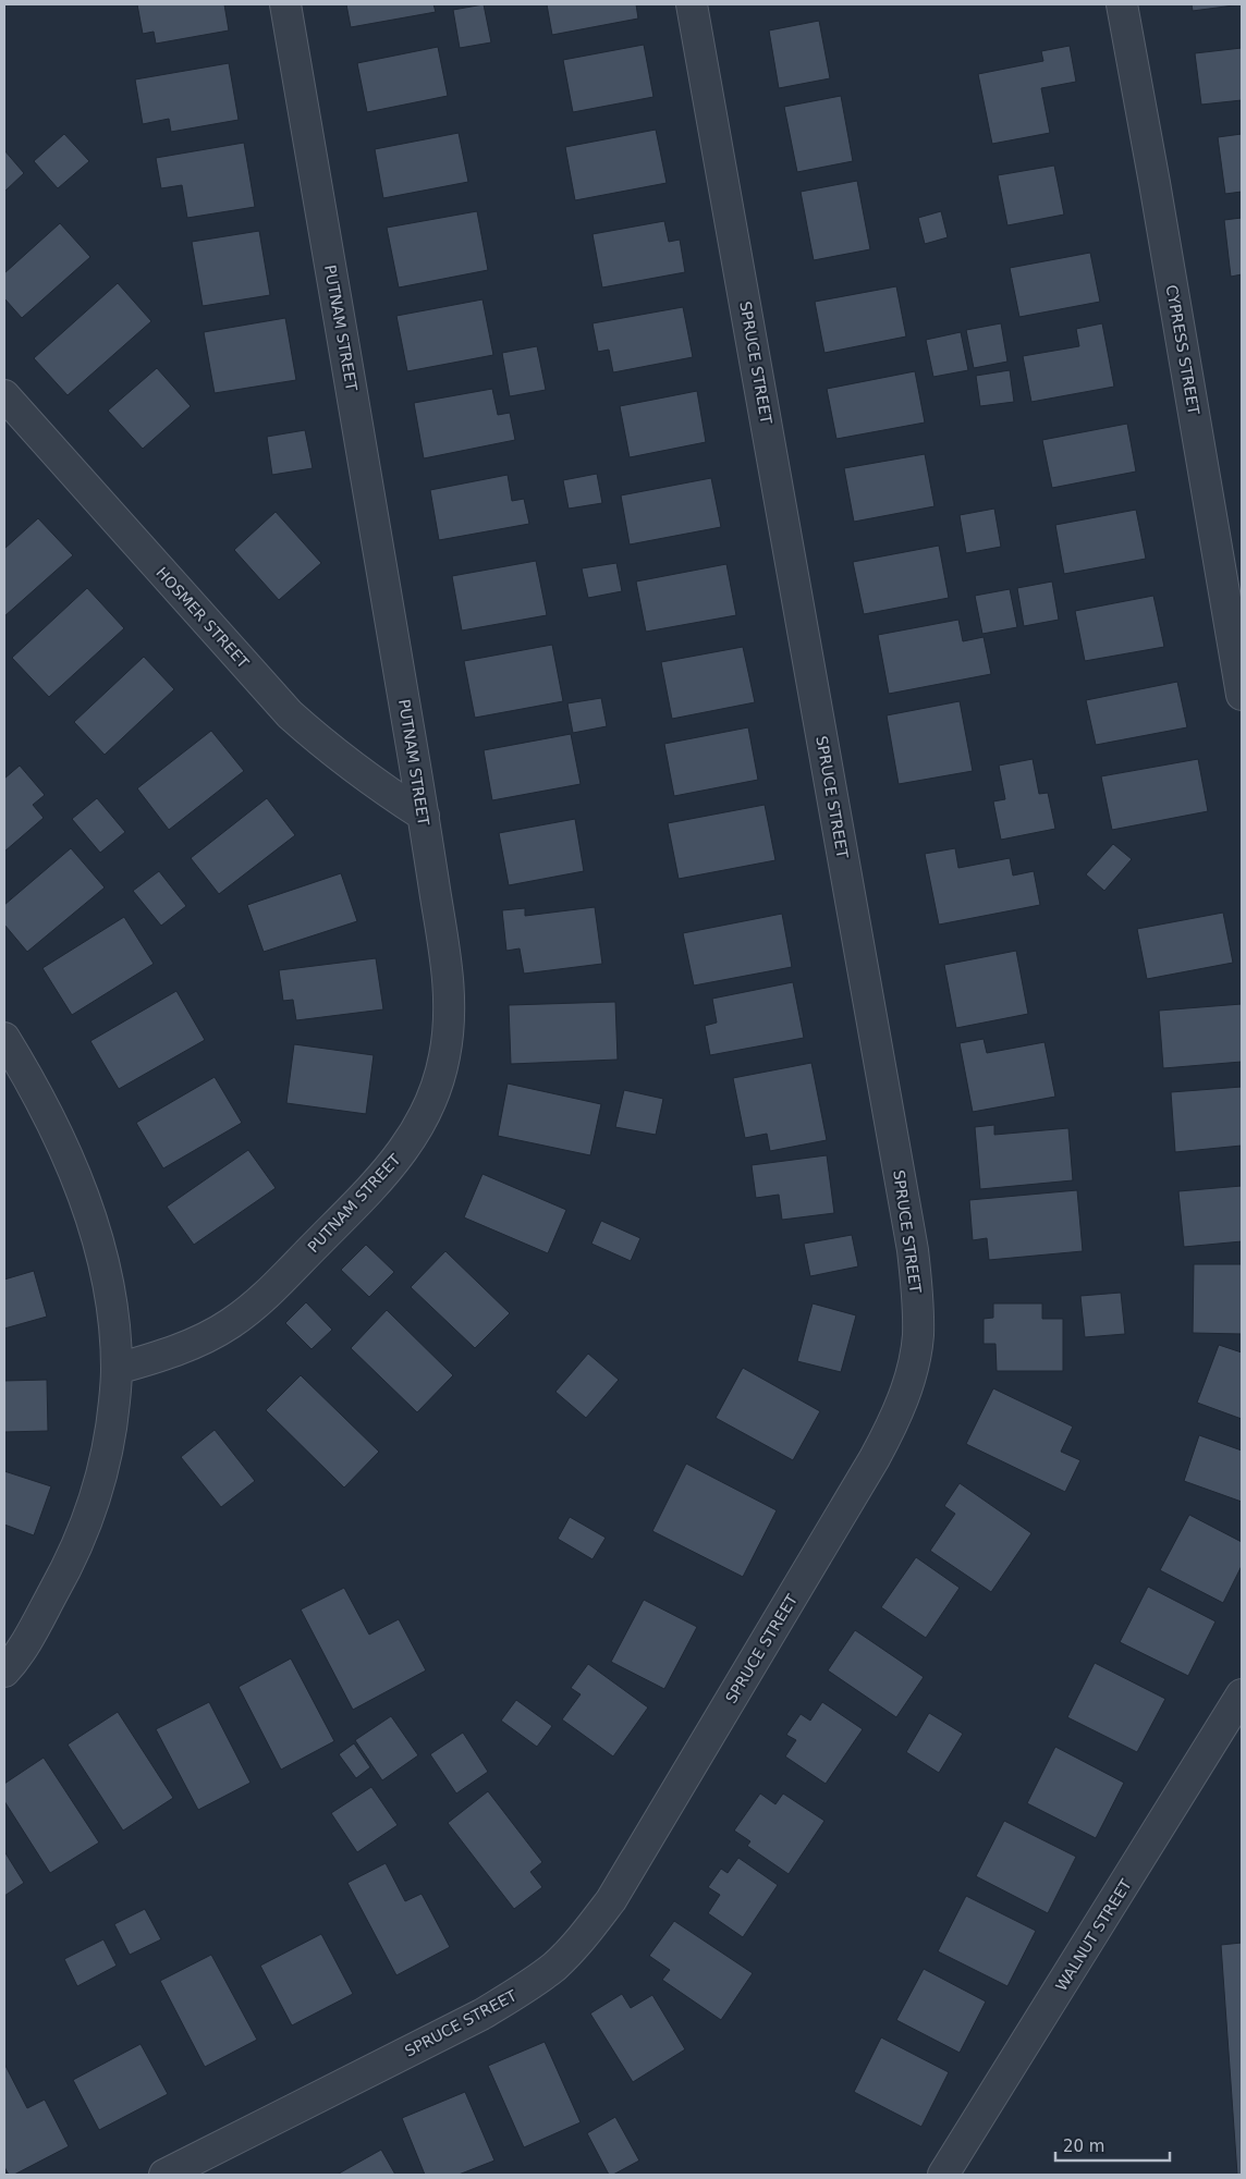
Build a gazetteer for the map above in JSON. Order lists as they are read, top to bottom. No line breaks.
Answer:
{"streets":{"street":["PUTNAM STREET","CYPRESS STREET","SPRUCE STREET","HOSMER STREET","WALNUT STREET"]},"crossings":[["PUTNAM STREET","HOSMER STREET"]],"scale_bar":"20 m"}
